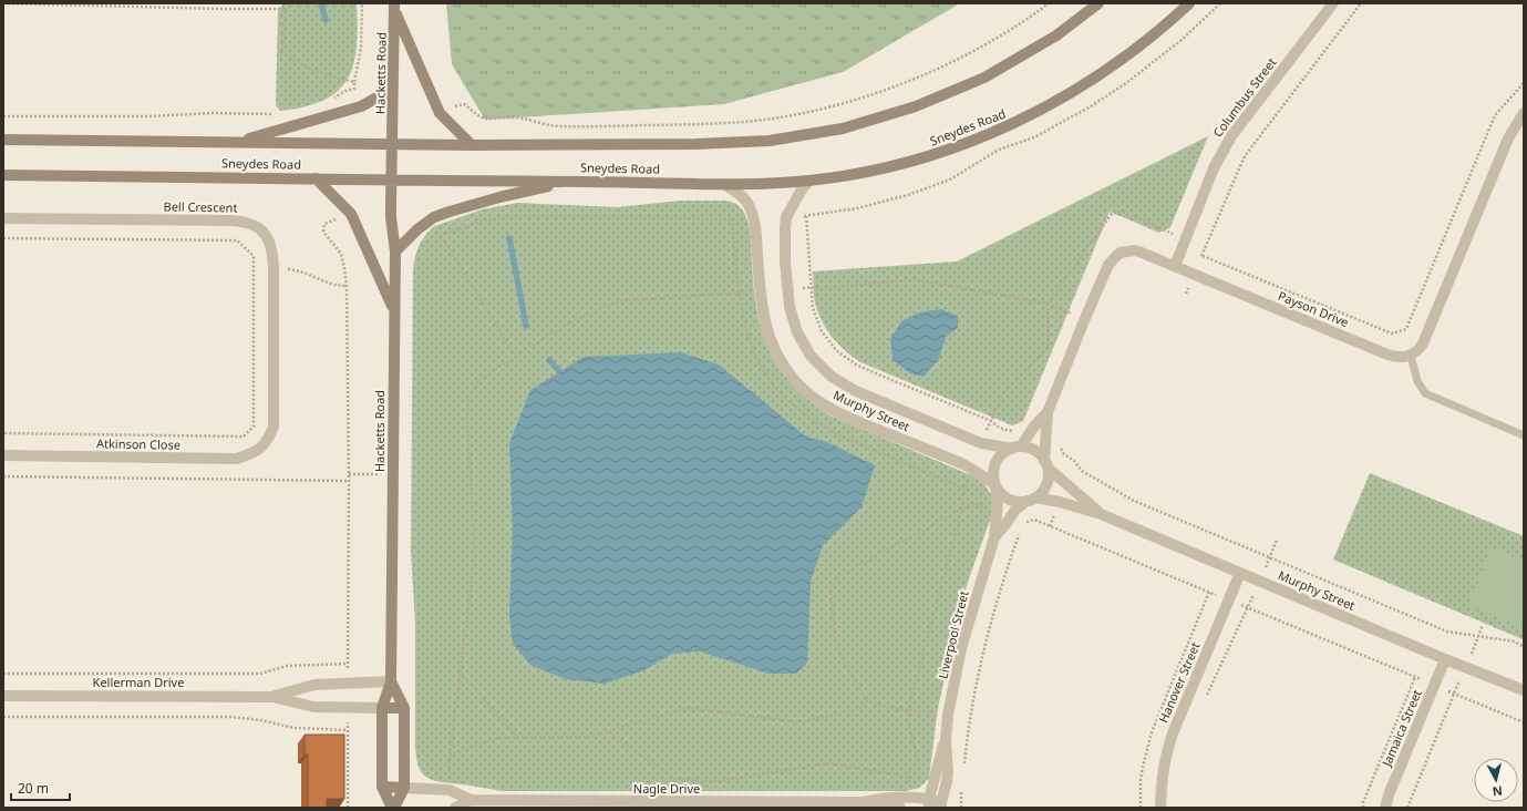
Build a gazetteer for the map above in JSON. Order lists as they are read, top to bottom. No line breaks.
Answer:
{"streets":{"main road":["Hacketts Road","Sneydes Road"],"street":["Columbus Street","Bell Crescent","Payson Drive","Murphy Street","Atkinson Close","Liverpool Street","Kellerman Drive","Hanover Street","Jamaica Street","Nagle Drive"]},"crossings":[["Hacketts Road","Sneydes Road"],["Hacketts Road","Kellerman Drive"],["Hacketts Road","Nagle Drive"],["Columbus Street","Payson Drive"],["Sneydes Road","Murphy Street"],["Bell Crescent","Atkinson Close"],["Payson Drive","Murphy Street"],["Payson Drive","Liverpool Street"],["Murphy Street","Liverpool Street"],["Murphy Street","Hanover Street"],["Murphy Street","Jamaica Street"],["Liverpool Street","Nagle Drive"]],"scale_bar":"20 m","north":"bottom"}
